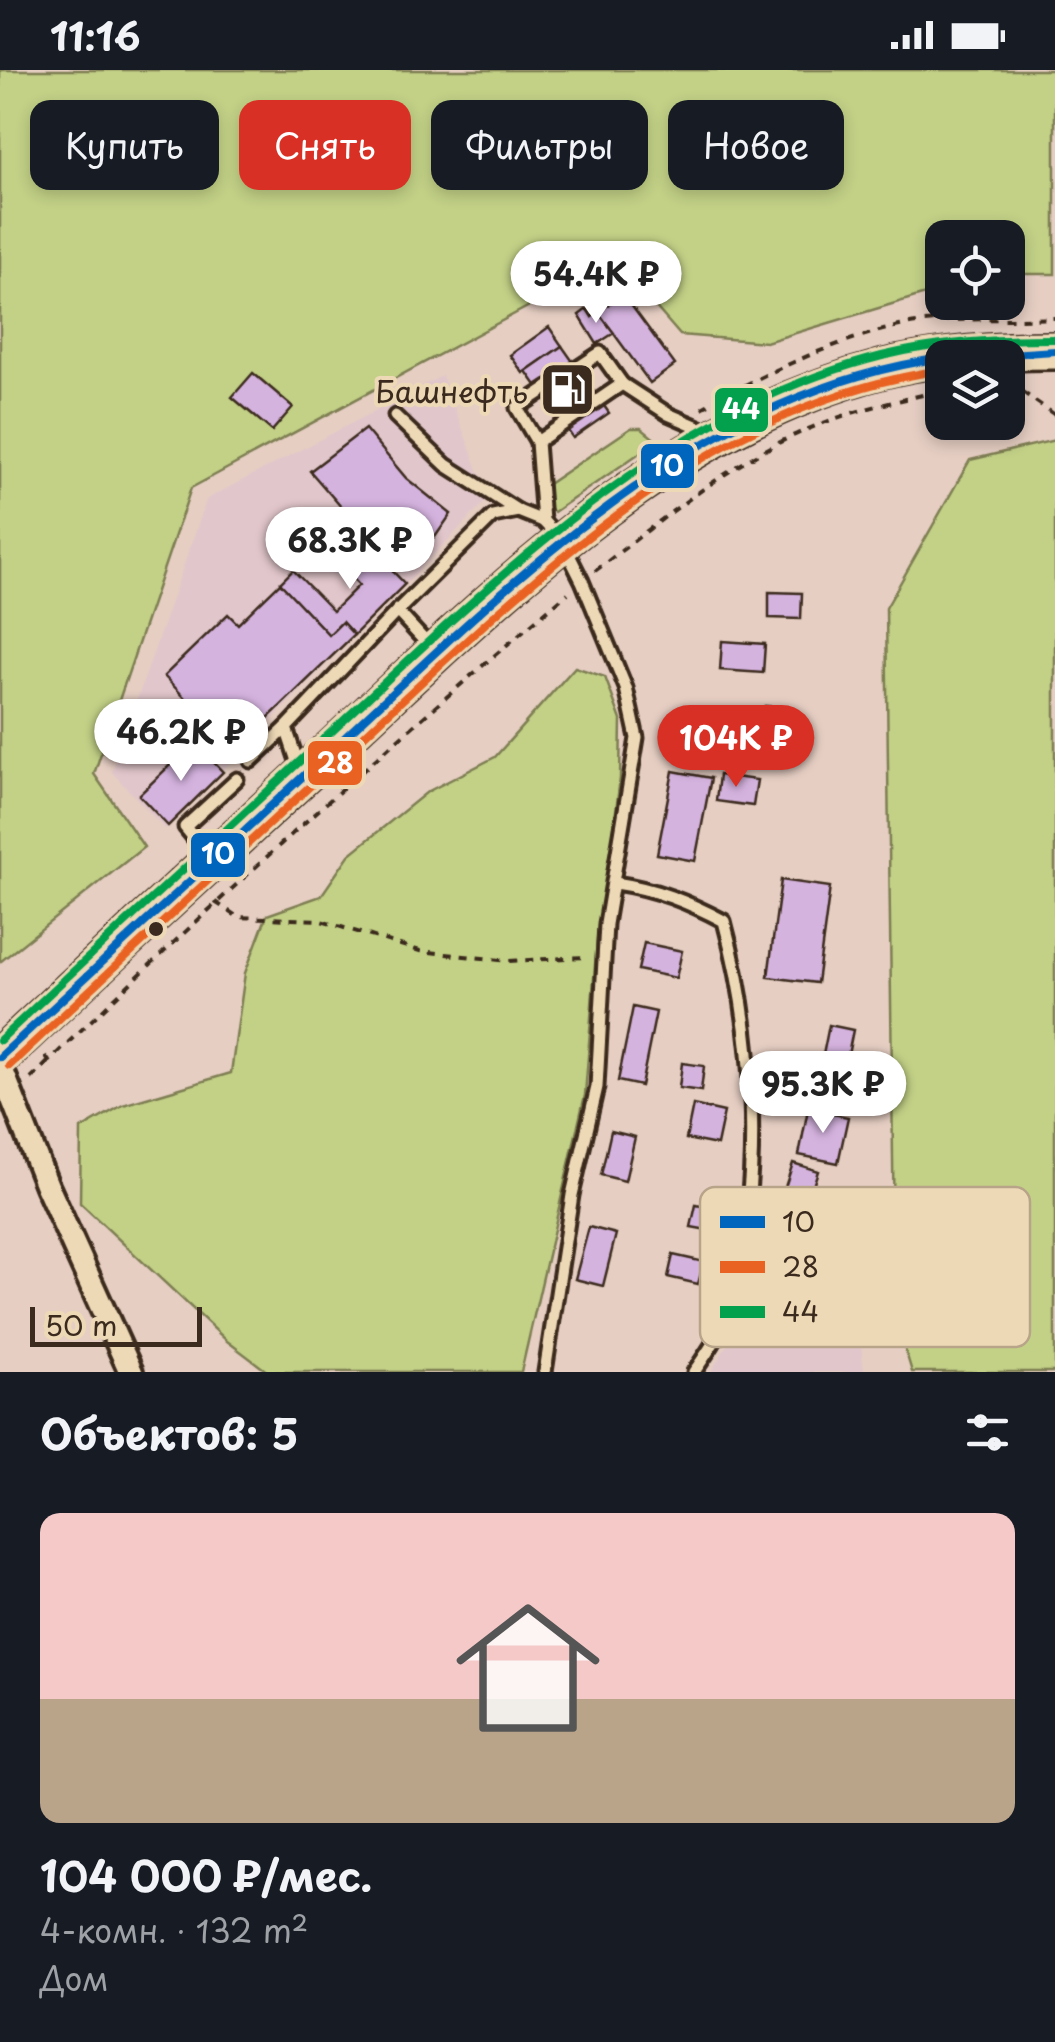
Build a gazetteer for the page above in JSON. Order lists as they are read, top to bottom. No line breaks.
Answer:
{"places":{"fuel station":["Башнефть"]},"lines":["transit line 44","transit line 10","transit line 28"],"legend":["10","28","44"],"scale_bar":"50 m","page":{"status":"11:16","chip":["Купить","Снять","Фильтры","Новое"],"price":["54.4K ₽","68.3K ₽","46.2K ₽","104K ₽","95.3K ₽"],"scale":"50 m","heading":"Объектов: 5","list":[{"name":"104 000 ₽/мес.","note":"4-комн. · 132 m² · Дом"}]}}
